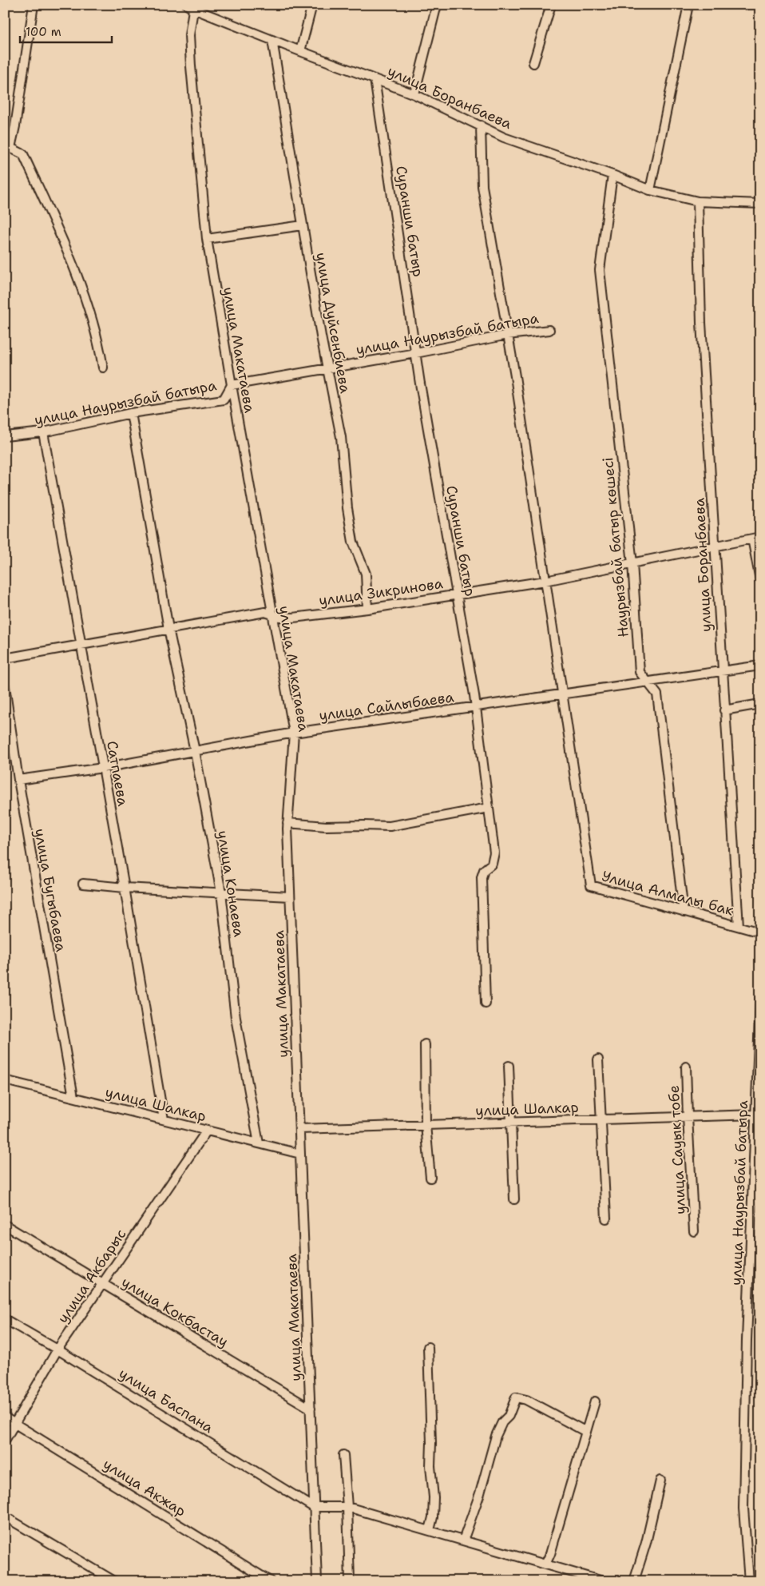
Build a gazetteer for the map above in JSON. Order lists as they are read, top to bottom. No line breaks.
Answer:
{"streets":{"street":["улица Боранбаева","Суранши батыр","улица Дуйсенбиева","улица Наурызбай батыра","улица Макатаева","Наурызбай батыр көшесі","улица Зикринова","улица Сайлыбаева","Сатпаева","улица Конаева","улица Бугыбаева","Улица Алмалы бак","улица Шалкар","улица Сауык тобе","улица Акбарыс","улица Кокбастау","улица Баспана","улица Акжар"]},"crossings":[["улица Боранбаева","Суранши батыр"],["улица Боранбаева","улица Дуйсенбиева"],["улица Боранбаева","улица Макатаева"],["улица Боранбаева","Наурызбай батыр көшесі"],["улица Боранбаева","улица Зикринова"],["улица Боранбаева","улица Сайлыбаева"],["улица Боранбаева","Улица Алмалы бак"],["Суранши батыр","улица Наурызбай батыра"],["Суранши батыр","улица Зикринова"],["Суранши батыр","улица Сайлыбаева"],["улица Дуйсенбиева","улица Наурызбай батыра"],["улица Дуйсенбиева","улица Зикринова"],["улица Наурызбай батыра","улица Макатаева"],["улица Наурызбай батыра","Сатпаева"],["улица Наурызбай батыра","улица Конаева"],["улица Наурызбай батыра","улица Шалкар"],["улица Макатаева","улица Зикринова"],["улица Макатаева","улица Сайлыбаева"],["улица Макатаева","улица Шалкар"],["улица Макатаева","улица Кокбастау"],["улица Макатаева","улица Баспана"],["Наурызбай батыр көшесі","улица Зикринова"],["Наурызбай батыр көшесі","улица Сайлыбаева"],["Наурызбай батыр көшесі","Улица Алмалы бак"],["улица Зикринова","Сатпаева"],["улица Зикринова","улица Конаева"],["улица Сайлыбаева","Сатпаева"],["улица Сайлыбаева","улица Конаева"],["улица Сайлыбаева","улица Бугыбаева"],["улица Сайлыбаева","Улица Алмалы бак"],["Сатпаева","улица Шалкар"],["улица Конаева","улица Шалкар"],["улица Бугыбаева","улица Шалкар"],["улица Шалкар","улица Сауык тобе"],["улица Шалкар","улица Акбарыс"],["улица Акбарыс","улица Кокбастау"],["улица Акбарыс","улица Баспана"],["улица Акбарыс","улица Акжар"]],"scale_bar":"100 m"}
